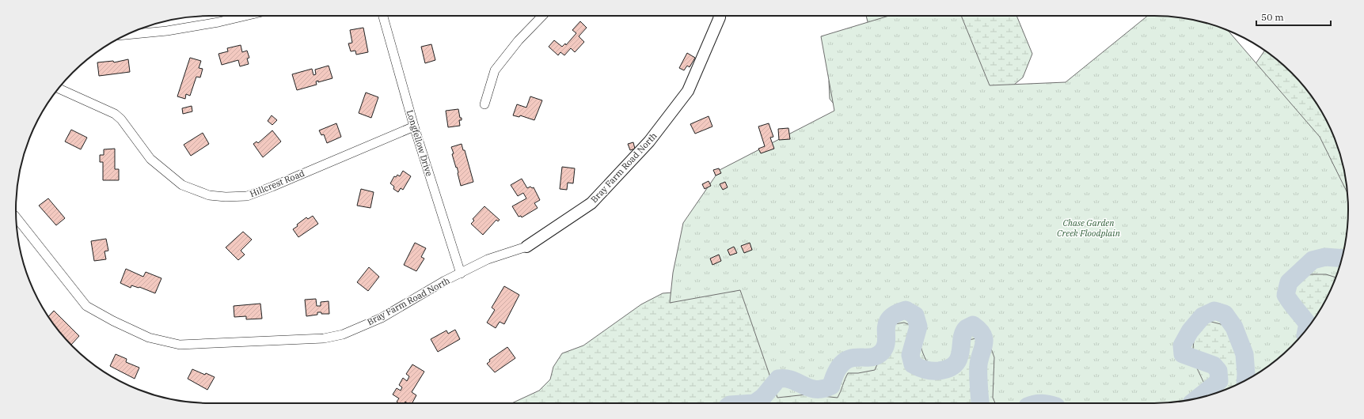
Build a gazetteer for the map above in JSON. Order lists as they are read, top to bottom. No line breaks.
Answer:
{"streets":{"street":["Longfellow Drive","Bray Farm Road North","Hillcrest Road"]},"crossings":[["Longfellow Drive","Bray Farm Road North"],["Longfellow Drive","Hillcrest Road"]],"parks":["Chase Garden Creek Floodplain"],"scale_bar":"50 m"}
